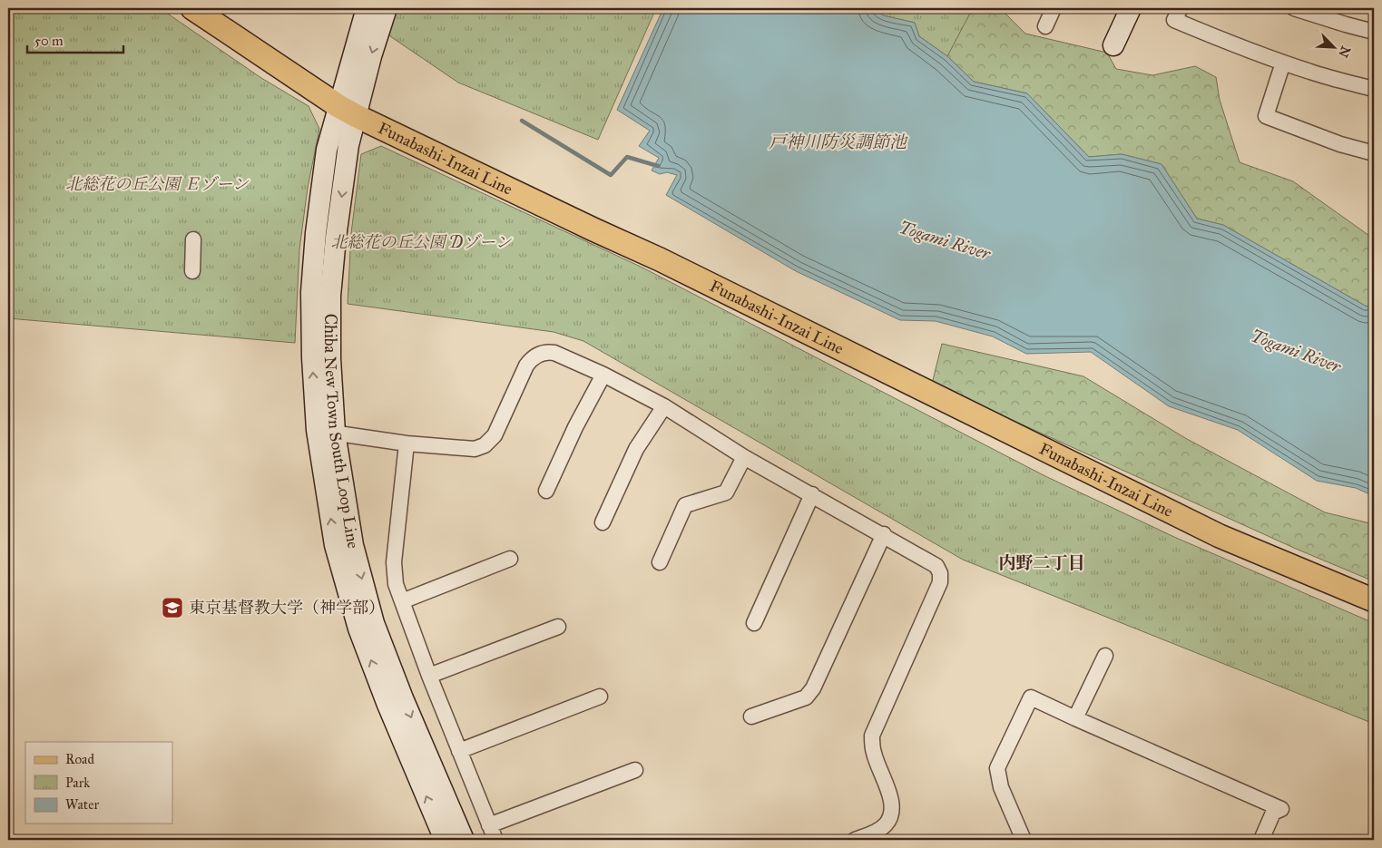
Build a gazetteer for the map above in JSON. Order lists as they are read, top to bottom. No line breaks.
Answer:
{"streets":{"main road":["Funabashi-Inzai Line","Chiba New Town South Loop Line"]},"crossings":[["Funabashi-Inzai Line","Chiba New Town South Loop Line"]],"districts":["内野二丁目"],"water":["戸神川防災調節池","Togami River"],"parks":["北総花の丘公園 Ｅゾーン","北総花の丘公園 Dゾーン"],"places":{"school or university":["東京基督教大学（神学部）"]},"legend":["Road","Park","Water"],"scale_bar":"50 m","north":"bottom right"}
